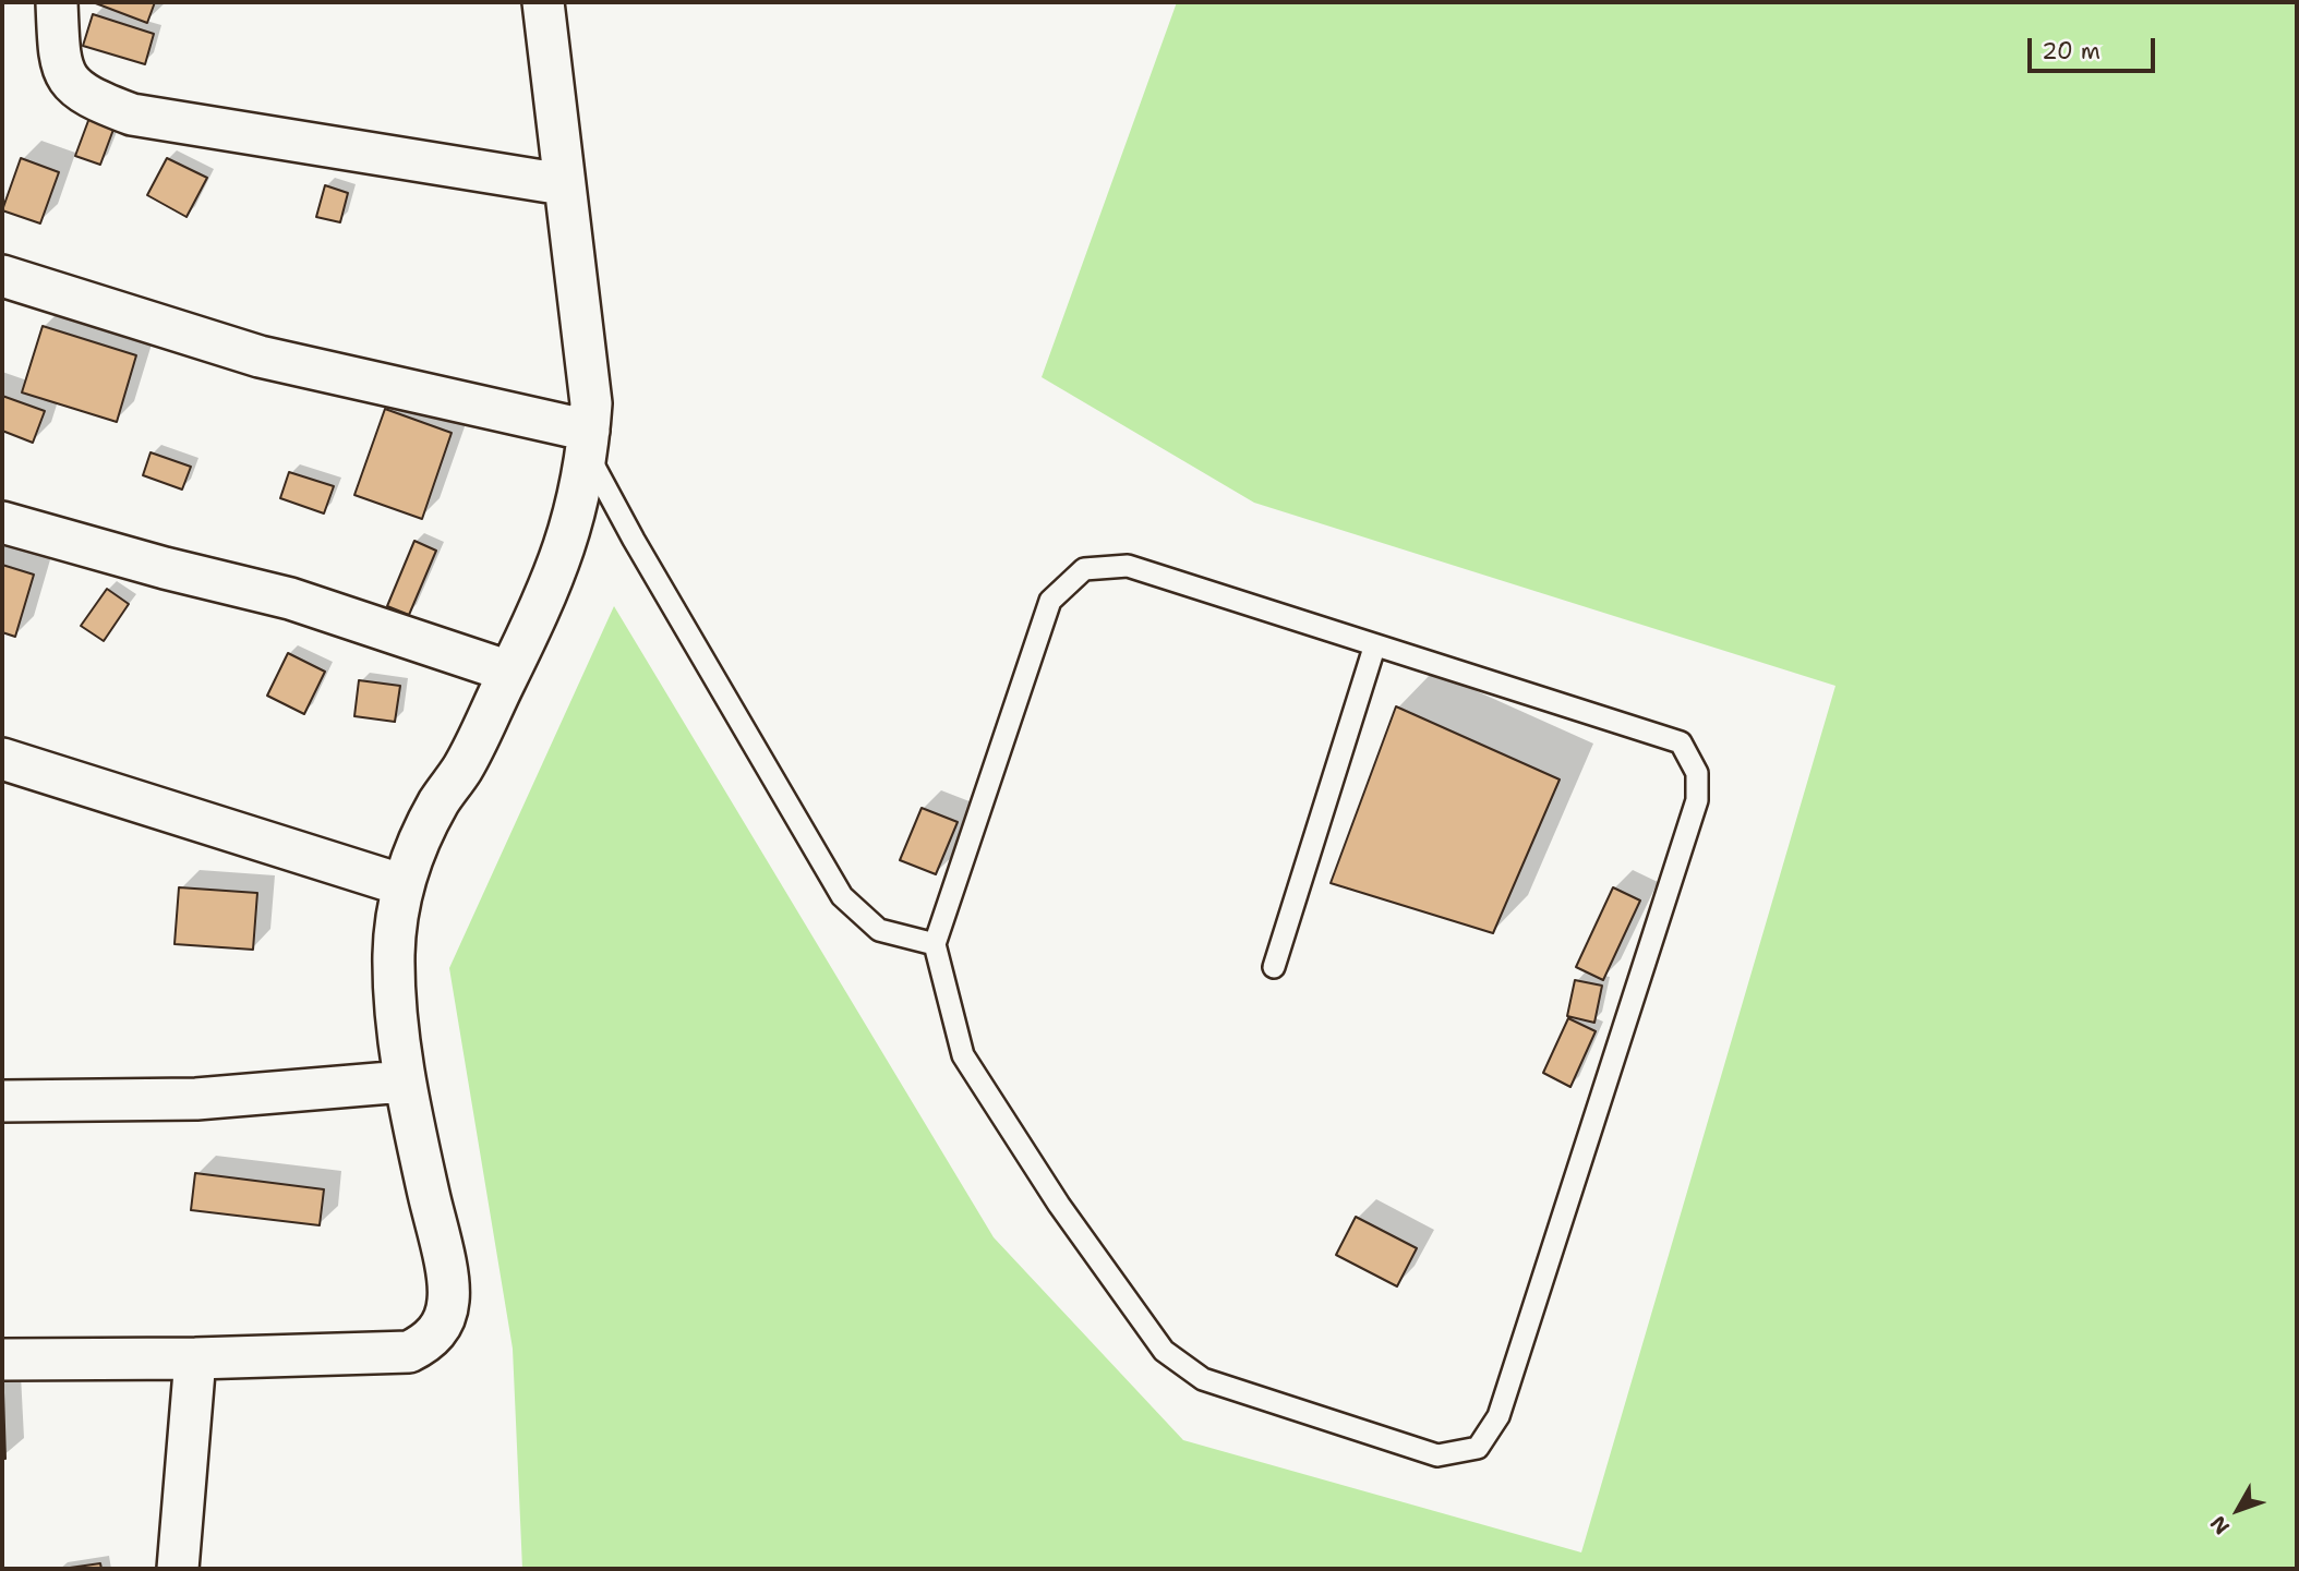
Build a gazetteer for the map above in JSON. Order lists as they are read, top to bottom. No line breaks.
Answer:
{"scale_bar":"20 m","north":"bottom left"}
